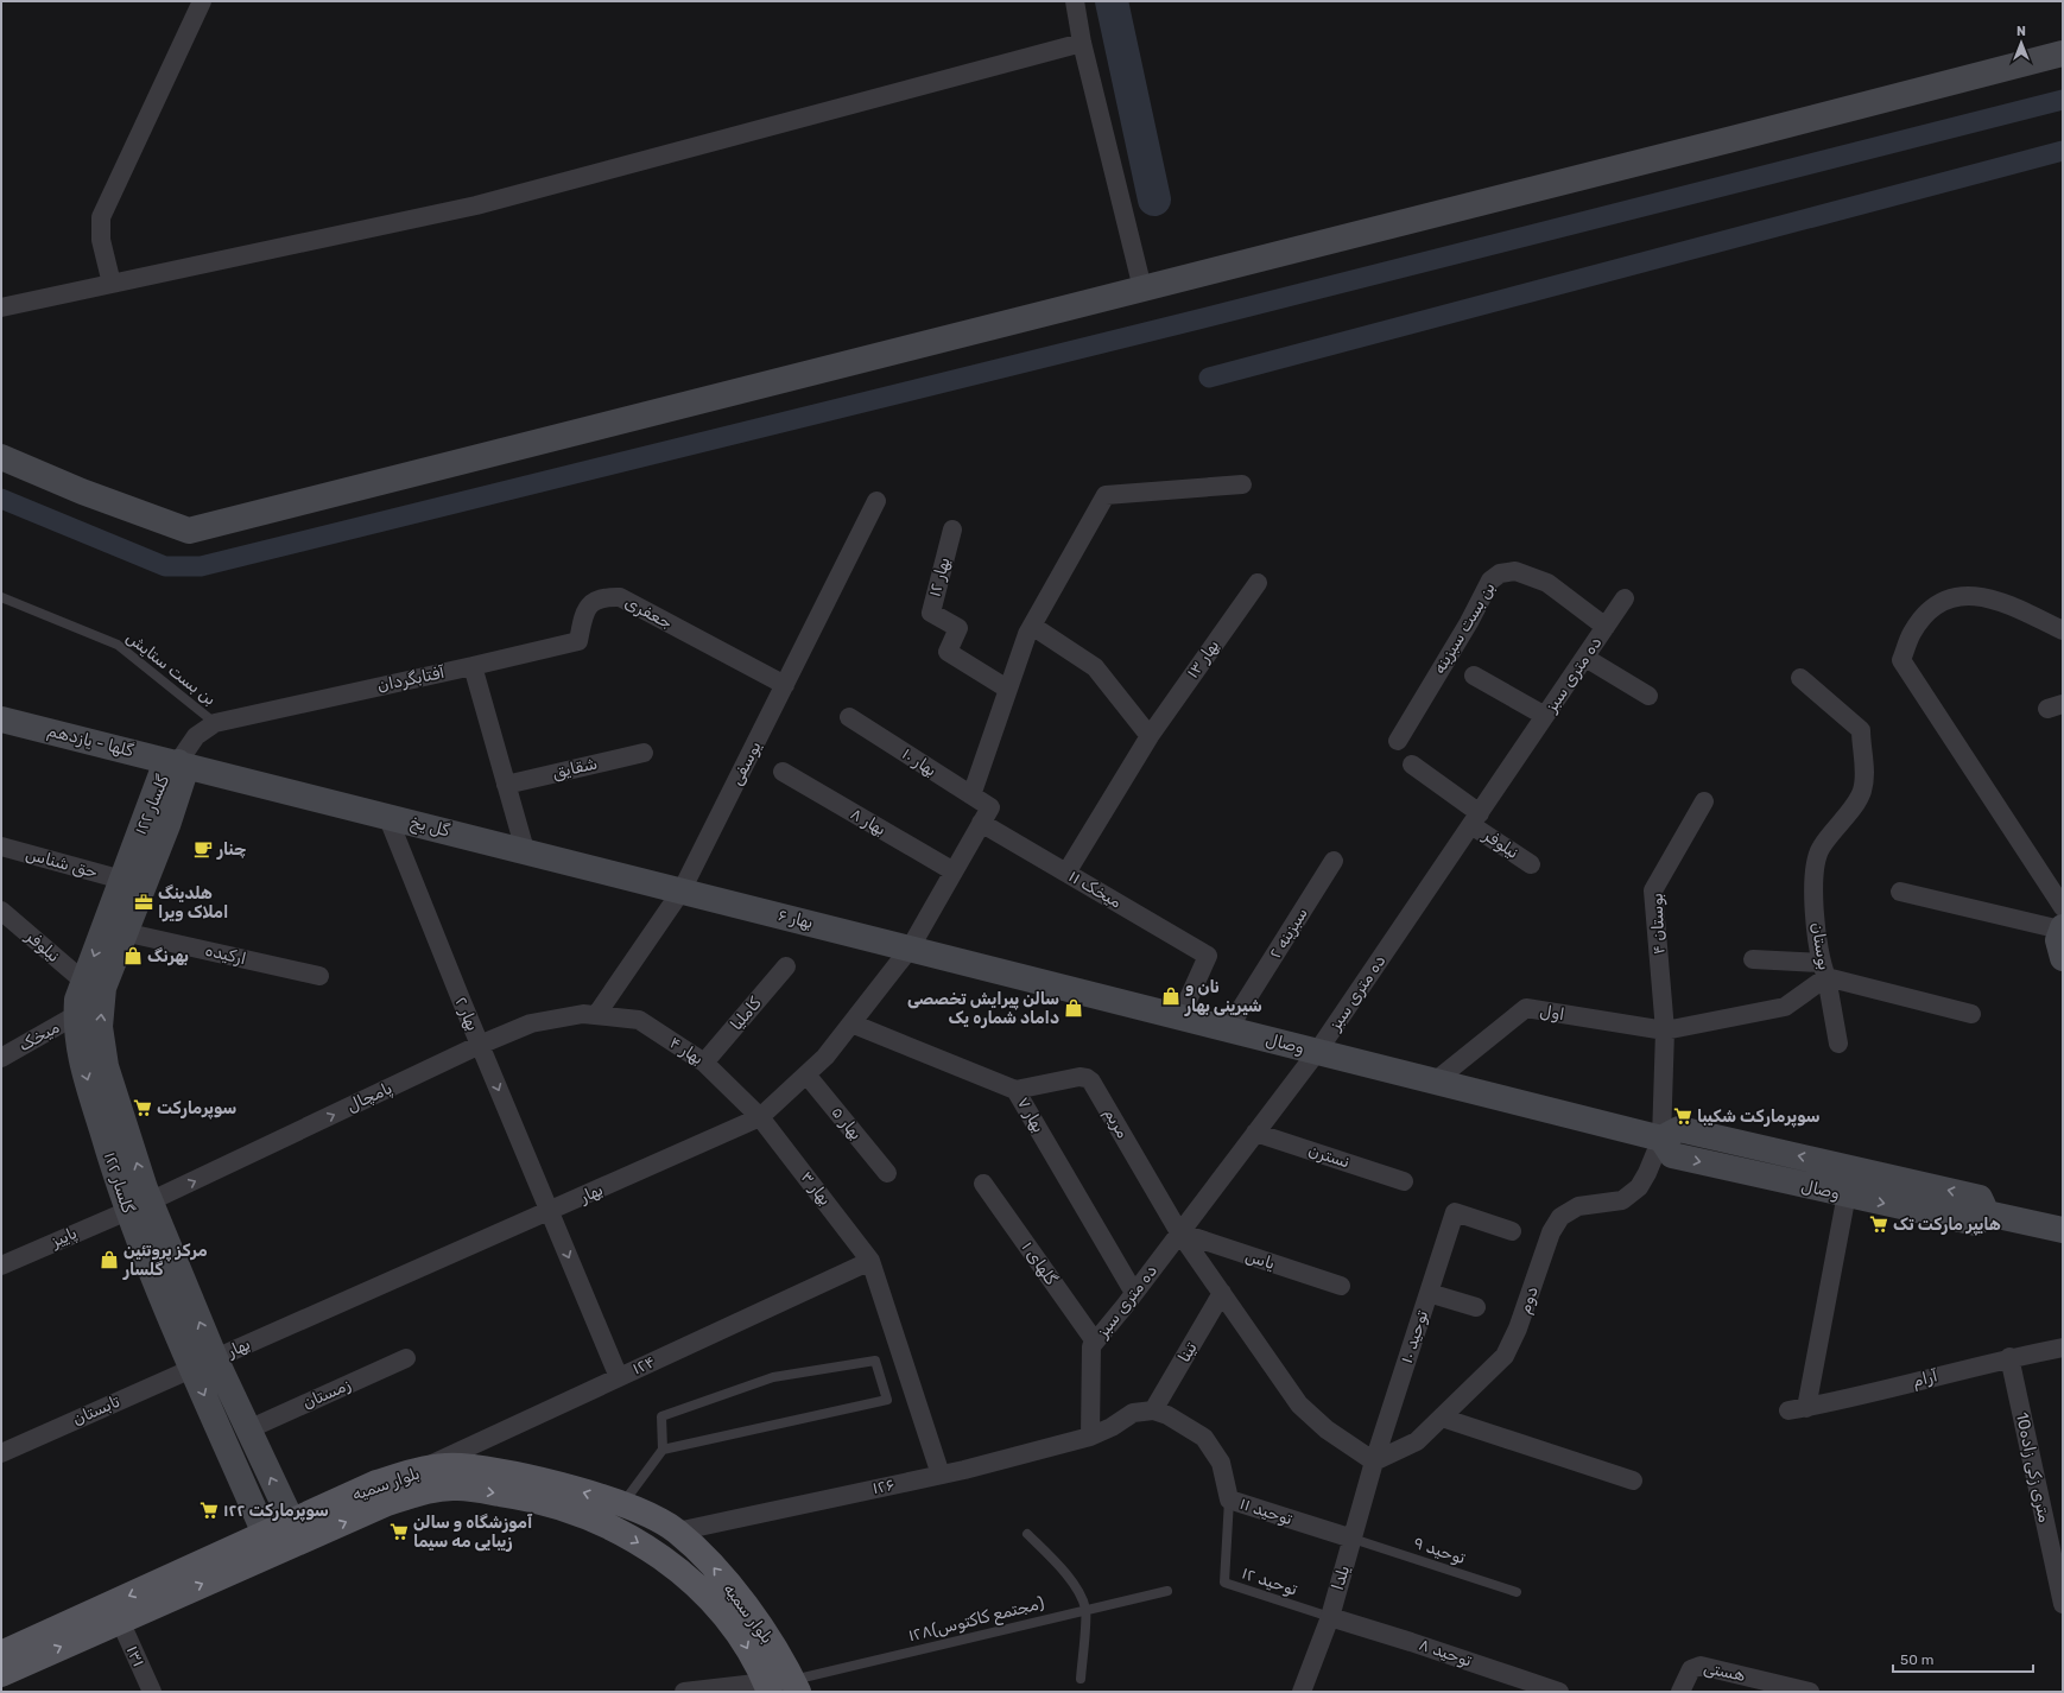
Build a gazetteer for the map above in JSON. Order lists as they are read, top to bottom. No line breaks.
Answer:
{"streets":{"main road":["گلها - یازدهم","گلسار ۱۲۲","گل یخ","بهار ۶","وصال","بلوار سمیه"],"street":["بهار ۱۲","جعفری","بن بست سبزینه","بهار ۱۳","ده متری سبز","آفتابگردان","بهار ۱۰","یوسفی","شقایق","بهار ۸","نیلوفر","حق شناس","میخک ۱۱","بوستان ۴","سبزینه ۲","بوستان","ارکیده","اول","بهار ۲","کاملیا","میخک","بهار ۴","پامچال","بهار ۷","بهار ۵","مریم","نسترن","بهار ۳","بهار","پاییز","یاس","گلهای ۱","دوم","توحید ۱۰","تینا","۱۲۴","آرام","زمستان","تابستان","10متری زکی زاده","۱۲۶","توحید ۱۱","یلدا","توحید ۸","۱۳۱","هستی"],"lane":["بن بست ستایش","توحید ۹","توحید ۱۲","۱۲۸(مجتمع کاکتوس)"]},"crossings":[["جعفری","آفتابگردان"],["جعفری","یوسفی"],["بن بست سبزینه","ده متری سبز"],["بهار ۱۳","میخک ۱۱"],["بن بست ستایش","آفتابگردان"],["ده متری سبز","نیلوفر"],["ده متری سبز","وصال"],["ده متری سبز","بهار ۷"],["ده متری سبز","مریم"],["ده متری سبز","نسترن"],["ده متری سبز","یاس"],["ده متری سبز","گلهای ۱"],["ده متری سبز","۱۲۶"],["آفتابگردان","گلها - یازدهم"],["آفتابگردان","گلسار ۱۲۲"],["آفتابگردان","گل یخ"],["گلها - یازدهم","گلسار ۱۲۲"],["گلها - یازدهم","گل یخ"],["بهار ۱۰","میخک ۱۱"],["بهار ۱۰","بهار"],["یوسفی","گل یخ"],["یوسفی","بهار ۶"],["یوسفی","بهار ۴"],["یوسفی","پامچال"],["گلسار ۱۲۲","گل یخ"],["گلسار ۱۲۲","نیلوفر"],["گلسار ۱۲۲","حق شناس"],["گلسار ۱۲۲","ارکیده"],["گلسار ۱۲۲","میخک"],["گلسار ۱۲۲","پامچال"],["گلسار ۱۲۲","بهار"],["گلسار ۱۲۲","پاییز"],["گلسار ۱۲۲","زمستان"],["گلسار ۱۲۲","تابستان"],["گلسار ۱۲۲","بلوار سمیه"],["بهار ۸","بهار"],["گل یخ","بهار ۶"],["گل یخ","بهار ۲"],["میخک ۱۱","وصال"],["میخک ۱۱","بهار"],["بهار ۶","وصال"],["بهار ۶","بهار"],["بوستان ۴","بوستان"],["بوستان ۴","اول"],["سبزینه ۲","وصال"],["بوستان","اول"],["اول","وصال"],["بهار ۲","پامچال"],["بهار ۲","بهار"],["بهار ۲","۱۲۴"],["کاملیا","بهار ۴"],["وصال","بهار"],["وصال","دوم"],["وصال","آرام"],["بهار ۴","پامچال"],["بهار ۴","بهار ۳"],["بهار ۴","بهار"],["پامچال","پاییز"],["بهار ۷","مریم"],["بهار ۷","بهار"],["بهار ۵","بهار"],["مریم","یاس"],["مریم","دوم"],["مریم","توحید ۱۰"],["مریم","تینا"],["مریم","یلدا"],["بهار ۳","بهار"],["بهار ۳","۱۲۴"],["بهار ۳","۱۲۶"],["بهار","تابستان"],["دوم","توحید ۱۰"],["دوم","یلدا"],["توحید ۱۰","یلدا"],["تینا","توحید ۱۱"],["۱۲۴","بلوار سمیه"],["آرام","10متری زکی زاده"],["بلوار سمیه","۱۲۶"],["بلوار سمیه","۱۲۸(مجتمع کاکتوس)"],["بلوار سمیه","۱۳۱"],["توحید ۱۱","توحید ۹"],["توحید ۱۱","یلدا"],["توحید ۱۱","توحید ۱۲"],["توحید ۹","یلدا"],["یلدا","توحید ۱۲"],["یلدا","توحید ۸"],["توحید ۱۲","توحید ۸"]],"one_way":["بهار ۲","پامچال"],"places":{"cafe":["چنار"],"office":["هلدینگ املاک ویرا"],"shop":["بهرنگ","نان و شیرینی بهار","سالن پیرایش تخصصی داماد شماره یک","مرکز پروتئین گلسار"],"supermarket":["سوپرمارکت","سوپرمارکت شکیبا","هایپر مارکت تک","سوپرمارکت ۱۲۲","آموزشگاه و سالن زیبایی مه سیما"]},"scale_bar":"50 m","north":"top"}
